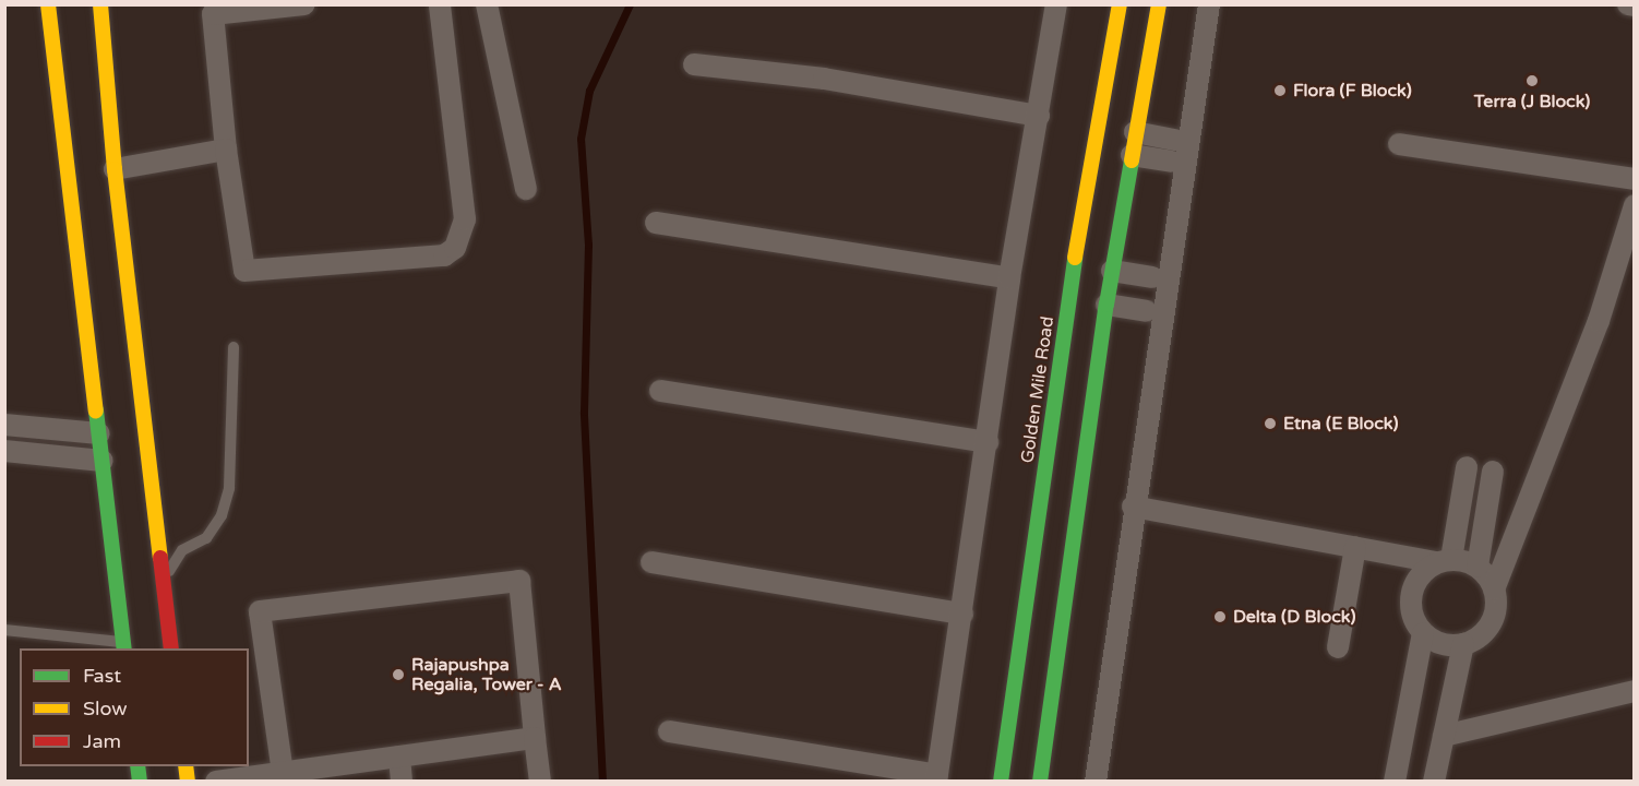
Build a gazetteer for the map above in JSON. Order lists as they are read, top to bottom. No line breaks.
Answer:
{"streets":{"street":["Golden Mile Road"]},"places":["Terra (J Block)","Flora (F Block)","Etna (E Block)","Delta (D Block)","Rajapushpa Regalia, Tower - A"],"legend":["Fast","Slow","Jam"]}
